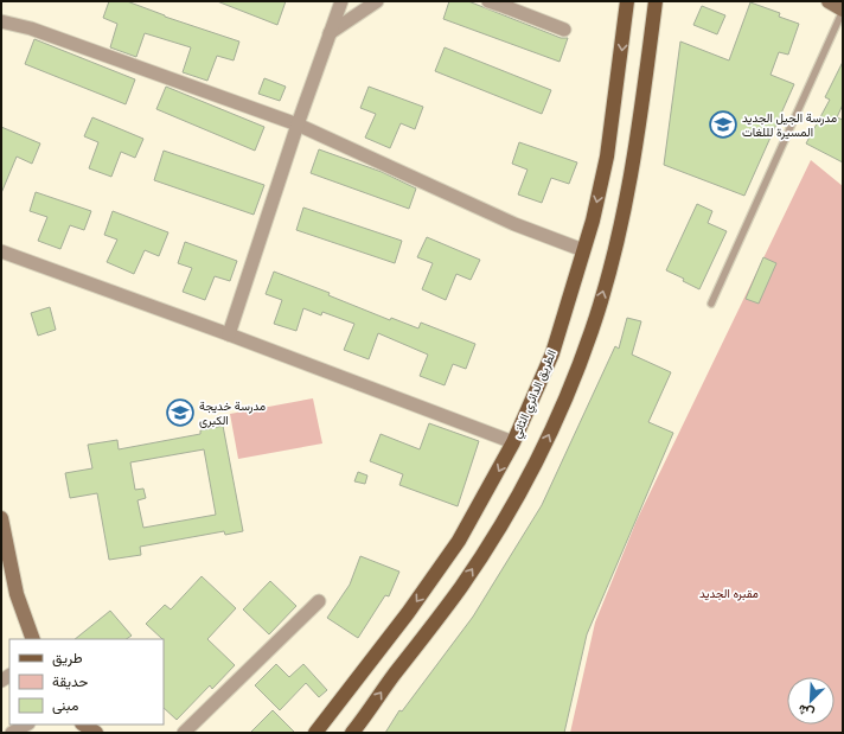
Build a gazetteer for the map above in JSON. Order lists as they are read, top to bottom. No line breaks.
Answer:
{"streets":{"main road":["الطريق الدائري الثاني"]},"parks":["مقبره الجديد"],"places":{"school or university":["مدرسة الجيل الجديد المسيرة لللغات","مدرسة خديجة الكبرى"]},"legend":["طريق","حديقة","مبنى"],"north":"bottom left"}
